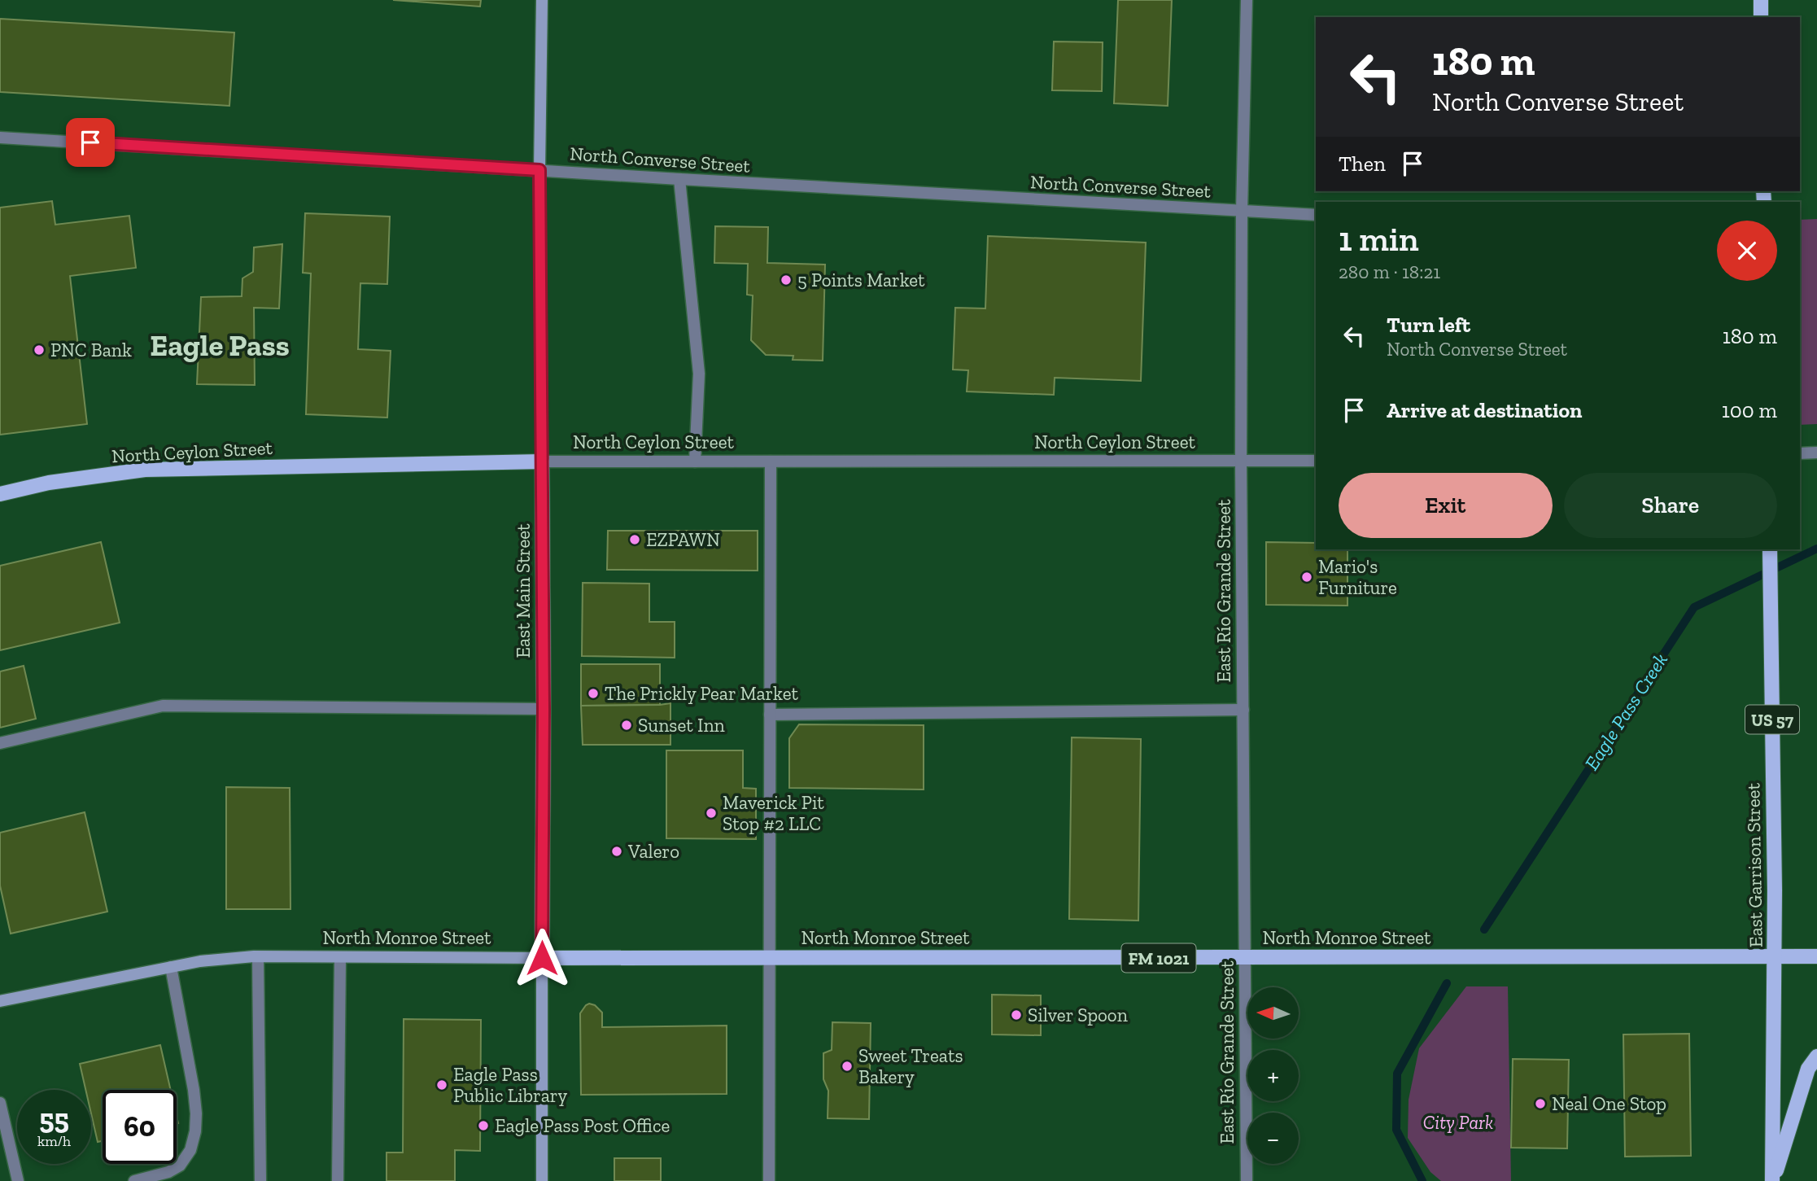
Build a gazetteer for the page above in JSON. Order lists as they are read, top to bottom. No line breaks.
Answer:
{"streets":{"main road":["North Ceylon Street","East Main Street","US 57","East Garrison Street","North Monroe Street","FM 1021"],"street":["North Converse Street","East Río Grande Street"]},"crossings":[["North Converse Street","East Main Street"],["North Converse Street","East Río Grande Street"],["North Ceylon Street","East Main Street"],["North Ceylon Street","East Río Grande Street"],["East Main Street","North Monroe Street"],["East Río Grande Street","North Monroe Street"],["East Garrison Street","North Monroe Street"],["East Garrison Street","FM 1021"],["North Monroe Street","FM 1021"]],"districts":["Eagle Pass"],"water":["Eagle Pass Creek"],"parks":["City Park"],"places":["5 Points Market","PNC Bank","EZPAWN","Mario's Furniture","The Prickly Pear Market","Sunset Inn","Maverick Pit Stop #2 LLC","Valero","Silver Spoon","Sweet Treats Bakery","Eagle Pass Public Library","Neal One Stop","Eagle Pass Post Office"],"north":"left","page":{"turn":["180 m","North Converse Street"],"then":"Then","heading":["1 min","280 m · 18:21"],"list":[{"name":"Turn left","note":"North Converse Street","value":"180 m"},{"name":"Arrive at destination","value":"100 m"}],"buttons":["Exit","Share"],"map_buttons":["+","−"],"speed":"55 km/h","limit":"60"}}
